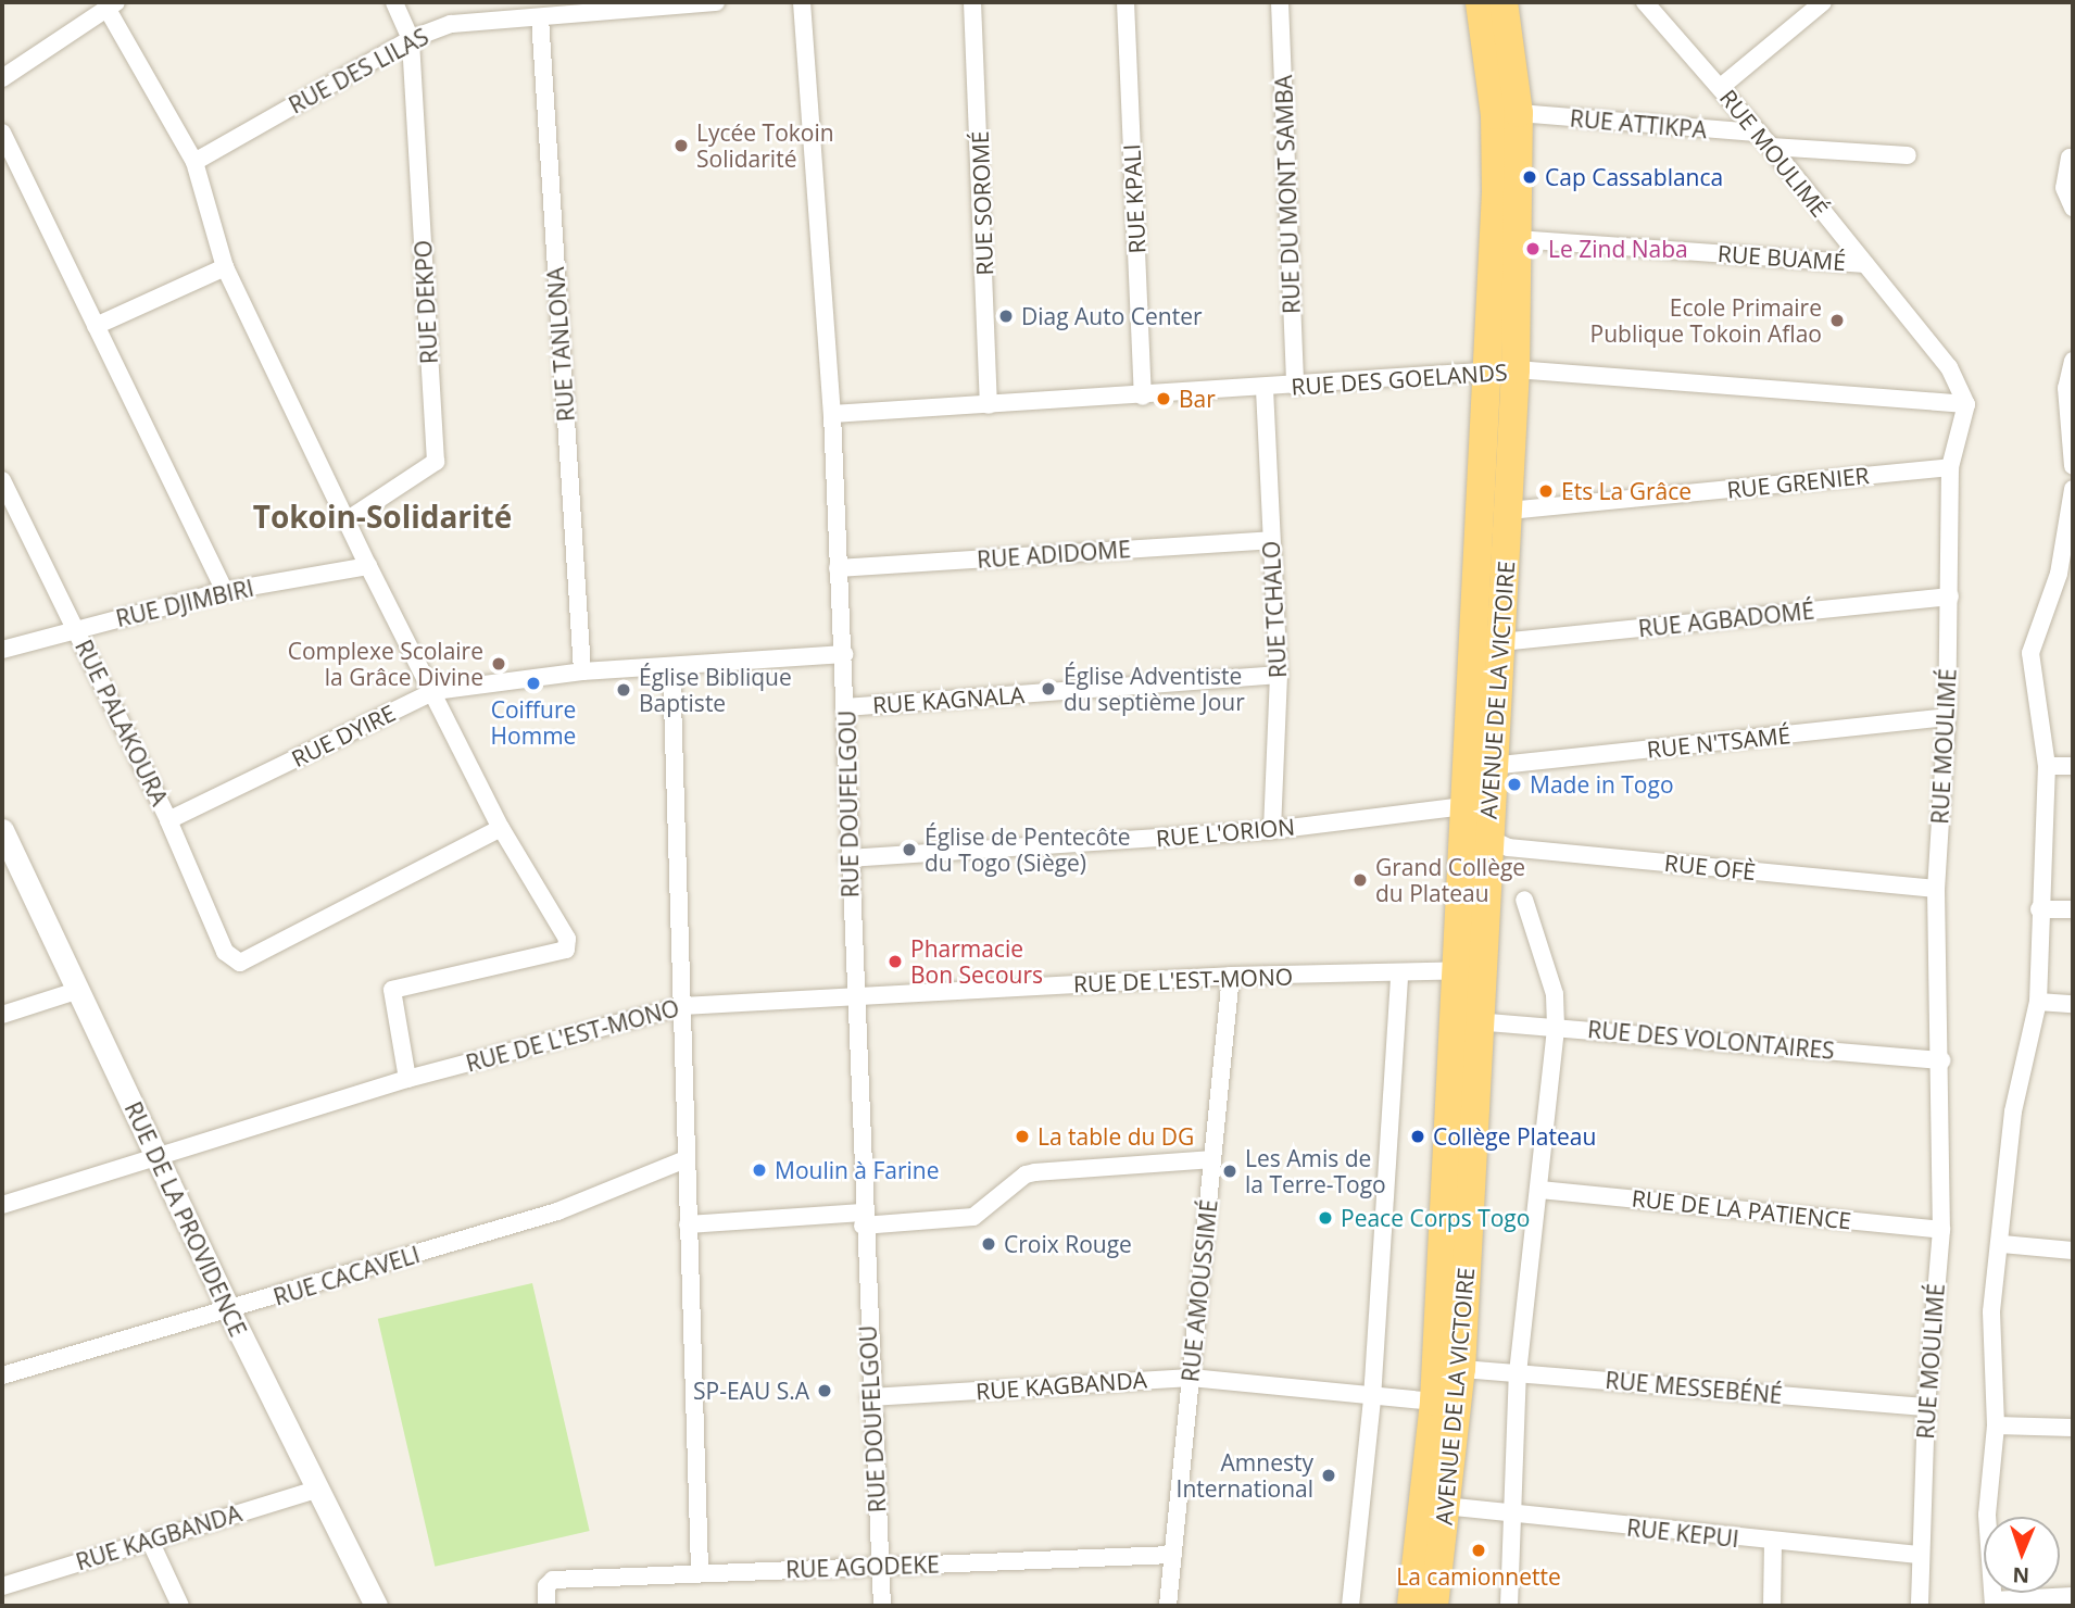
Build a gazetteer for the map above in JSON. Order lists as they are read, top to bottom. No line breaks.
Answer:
{"streets":{"highway":["AVENUE DE LA VICTOIRE"],"street":["RUE DES LILAS","RUE ATTIKPA","RUE MOULIMÉ","RUE DU MONT SAMBA","RUE KPALI","RUE SOROMÉ","RUE BUAMÉ","RUE DEKPO","RUE TANLONA","RUE DES GOELANDS","RUE GRENIER","RUE ADIDOME","RUE DJIMBIRI","RUE TCHALO","RUE AGBADOMÉ","RUE KAGNALA","RUE PALAKOURA","RUE DYIRE","RUE N'TSAMÉ","RUE DOUFELGOU","RUE L'ORION","RUE OFÈ","RUE DE L'EST-MONO","RUE DES VOLONTAIRES","RUE DE LA PATIENCE","RUE DE LA PROVIDENCE","RUE CACAVELI","RUE AMOUSSIMÉ","RUE KAGBANDA","RUE MESSEBÉNÉ","RUE KEPUI","RUE AGODEKE"]},"crossings":[["RUE DES LILAS","RUE DEKPO"],["RUE DES LILAS","RUE TANLONA"],["RUE ATTIKPA","RUE MOULIMÉ"],["RUE ATTIKPA","AVENUE DE LA VICTOIRE"],["RUE MOULIMÉ","RUE BUAMÉ"],["RUE MOULIMÉ","RUE DES GOELANDS"],["RUE MOULIMÉ","RUE GRENIER"],["RUE MOULIMÉ","RUE AGBADOMÉ"],["RUE MOULIMÉ","RUE N'TSAMÉ"],["RUE MOULIMÉ","RUE OFÈ"],["RUE MOULIMÉ","RUE DES VOLONTAIRES"],["RUE MOULIMÉ","RUE DE LA PATIENCE"],["RUE MOULIMÉ","RUE MESSEBÉNÉ"],["RUE MOULIMÉ","RUE KEPUI"],["RUE DU MONT SAMBA","RUE DES GOELANDS"],["RUE KPALI","RUE DES GOELANDS"],["RUE SOROMÉ","RUE DES GOELANDS"],["RUE BUAMÉ","AVENUE DE LA VICTOIRE"],["RUE TANLONA","RUE DYIRE"],["RUE DES GOELANDS","RUE TCHALO"],["RUE DES GOELANDS","AVENUE DE LA VICTOIRE"],["RUE DES GOELANDS","RUE DOUFELGOU"],["RUE GRENIER","AVENUE DE LA VICTOIRE"],["RUE ADIDOME","RUE TCHALO"],["RUE ADIDOME","RUE DOUFELGOU"],["RUE DJIMBIRI","RUE PALAKOURA"],["RUE TCHALO","RUE KAGNALA"],["RUE TCHALO","RUE L'ORION"],["RUE AGBADOMÉ","AVENUE DE LA VICTOIRE"],["AVENUE DE LA VICTOIRE","RUE N'TSAMÉ"],["AVENUE DE LA VICTOIRE","RUE L'ORION"],["AVENUE DE LA VICTOIRE","RUE OFÈ"],["AVENUE DE LA VICTOIRE","RUE DE L'EST-MONO"],["AVENUE DE LA VICTOIRE","RUE DES VOLONTAIRES"],["AVENUE DE LA VICTOIRE","RUE KAGBANDA"],["AVENUE DE LA VICTOIRE","RUE MESSEBÉNÉ"],["AVENUE DE LA VICTOIRE","RUE KEPUI"],["RUE KAGNALA","RUE DOUFELGOU"],["RUE PALAKOURA","RUE DYIRE"],["RUE DYIRE","RUE DOUFELGOU"],["RUE DOUFELGOU","RUE L'ORION"],["RUE DOUFELGOU","RUE DE L'EST-MONO"],["RUE DOUFELGOU","RUE KAGBANDA"],["RUE DOUFELGOU","RUE AGODEKE"],["RUE DE L'EST-MONO","RUE DE LA PROVIDENCE"],["RUE DE L'EST-MONO","RUE AMOUSSIMÉ"],["RUE DE LA PROVIDENCE","RUE CACAVELI"],["RUE DE LA PROVIDENCE","RUE KAGBANDA"],["RUE AMOUSSIMÉ","RUE KAGBANDA"],["RUE AMOUSSIMÉ","RUE AGODEKE"]],"districts":["Tokoin-Solidarité"],"places":["Lycée Tokoin Solidarité","Cap Cassablanca","Le Zind Naba","Diag Auto Center","Ecole Primaire Publique Tokoin Aflao","Bar","Ets La Grâce","Complexe Scolaire la Grâce Divine","Coiffure Homme","Église Adventiste du septième Jour","Église Biblique Baptiste","Made in Togo","Église de Pentecôte du Togo (Siège)","Grand Collège du Plateau","Pharmacie Bon Secours","La table du DG","Collège Plateau","Moulin à Farine","Les Amis de la Terre-Togo","Peace Corps Togo","Croix Rouge","SP-EAU S.A","Amnesty International","La camionnette"],"north":"bottom"}
